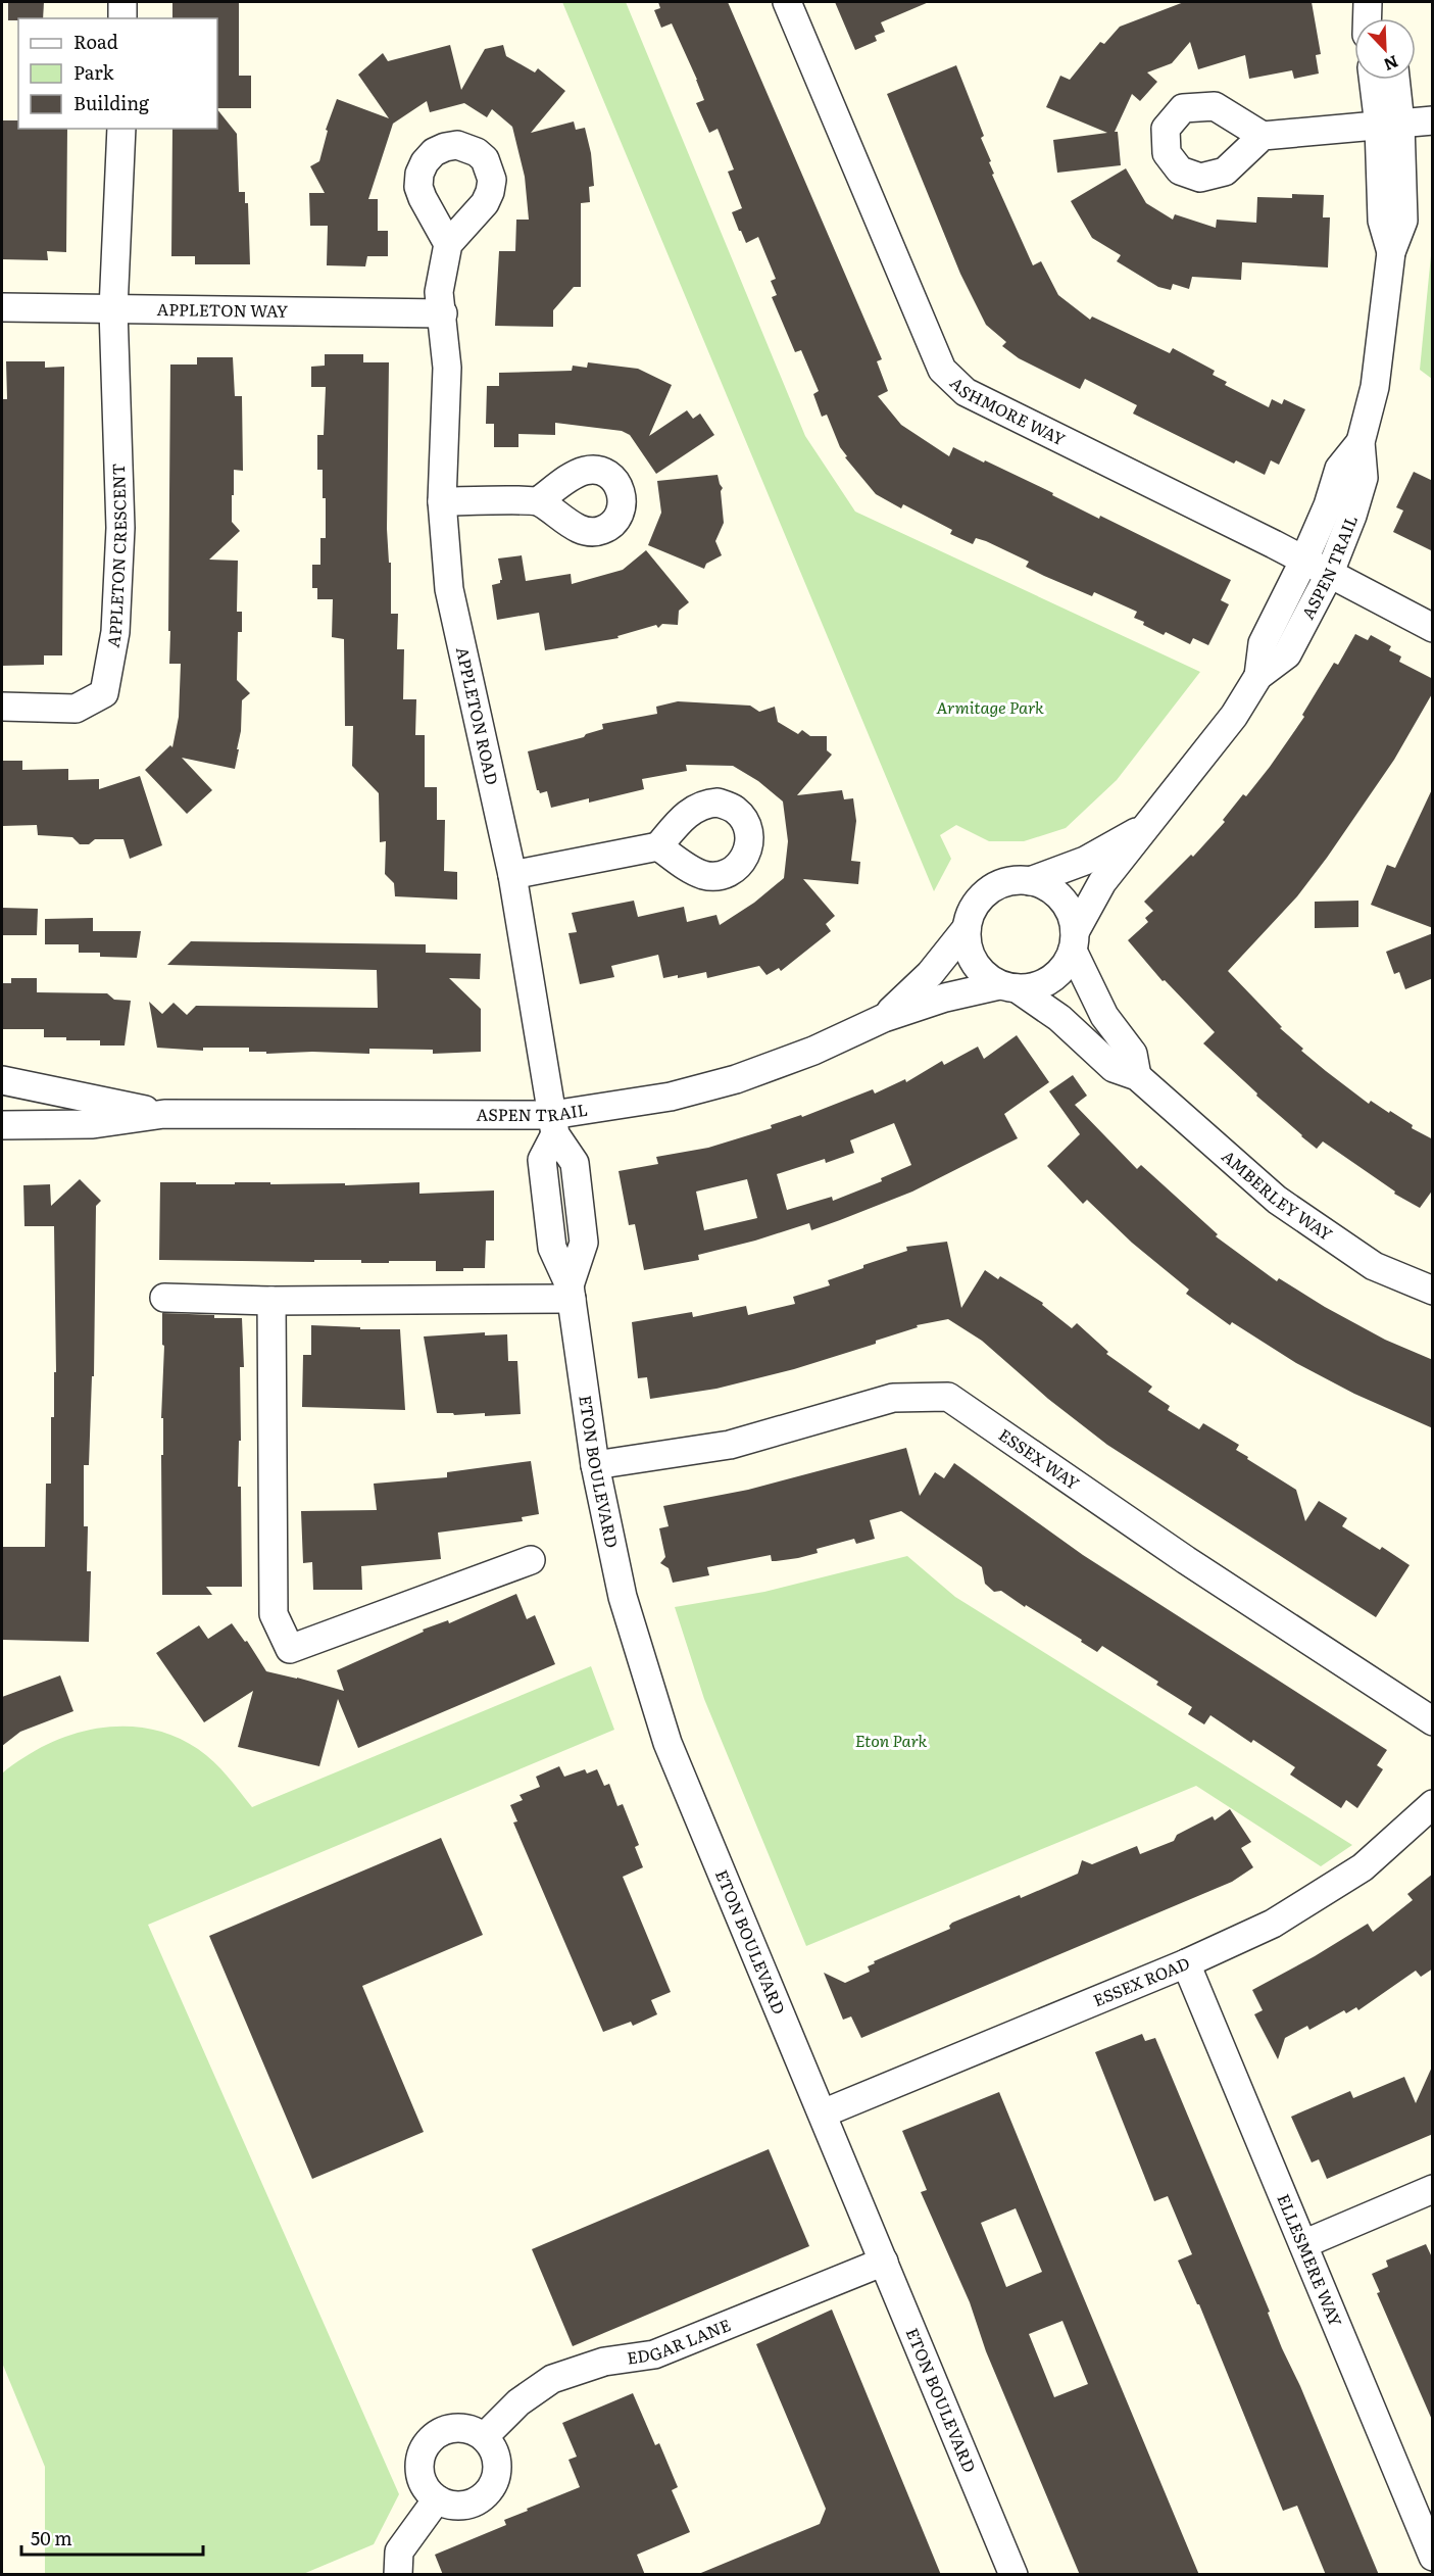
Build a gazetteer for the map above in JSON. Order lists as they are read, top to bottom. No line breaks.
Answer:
{"streets":{"street":["APPLETON WAY","ASHMORE WAY","APPLETON CRESCENT","ASPEN TRAIL","APPLETON ROAD","AMBERLEY WAY","ESSEX WAY","ETON BOULEVARD","ESSEX ROAD","ELLESMERE WAY","EDGAR LANE"]},"crossings":[["APPLETON WAY","APPLETON CRESCENT"],["APPLETON WAY","APPLETON ROAD"],["ASHMORE WAY","ASPEN TRAIL"],["ASPEN TRAIL","APPLETON ROAD"],["ASPEN TRAIL","AMBERLEY WAY"],["ASPEN TRAIL","ETON BOULEVARD"],["APPLETON ROAD","ETON BOULEVARD"],["ESSEX WAY","ETON BOULEVARD"],["ETON BOULEVARD","ESSEX ROAD"],["ETON BOULEVARD","EDGAR LANE"],["ESSEX ROAD","ELLESMERE WAY"]],"parks":["Armitage Park","Eton Park"],"legend":["Road","Park","Building"],"scale_bar":"50 m","north":"bottom right"}
